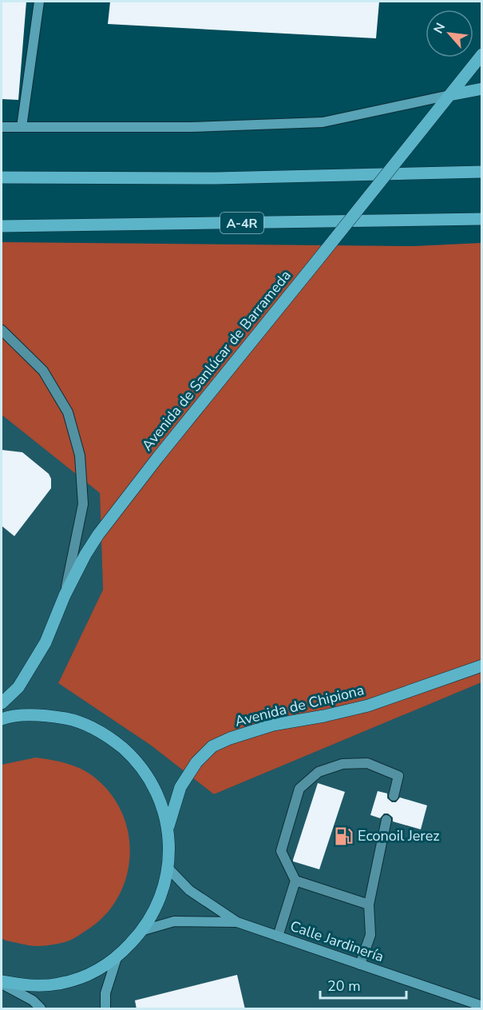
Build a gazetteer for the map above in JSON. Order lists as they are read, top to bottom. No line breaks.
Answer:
{"streets":{"main road":["A-4R","Avenida de Sanlúcar de Barrameda","Avenida de Chipiona"],"street":["Calle Jardinería"]},"places":{"fuel station":["Econoil Jerez"]},"scale_bar":"20 m","north":"top left"}
